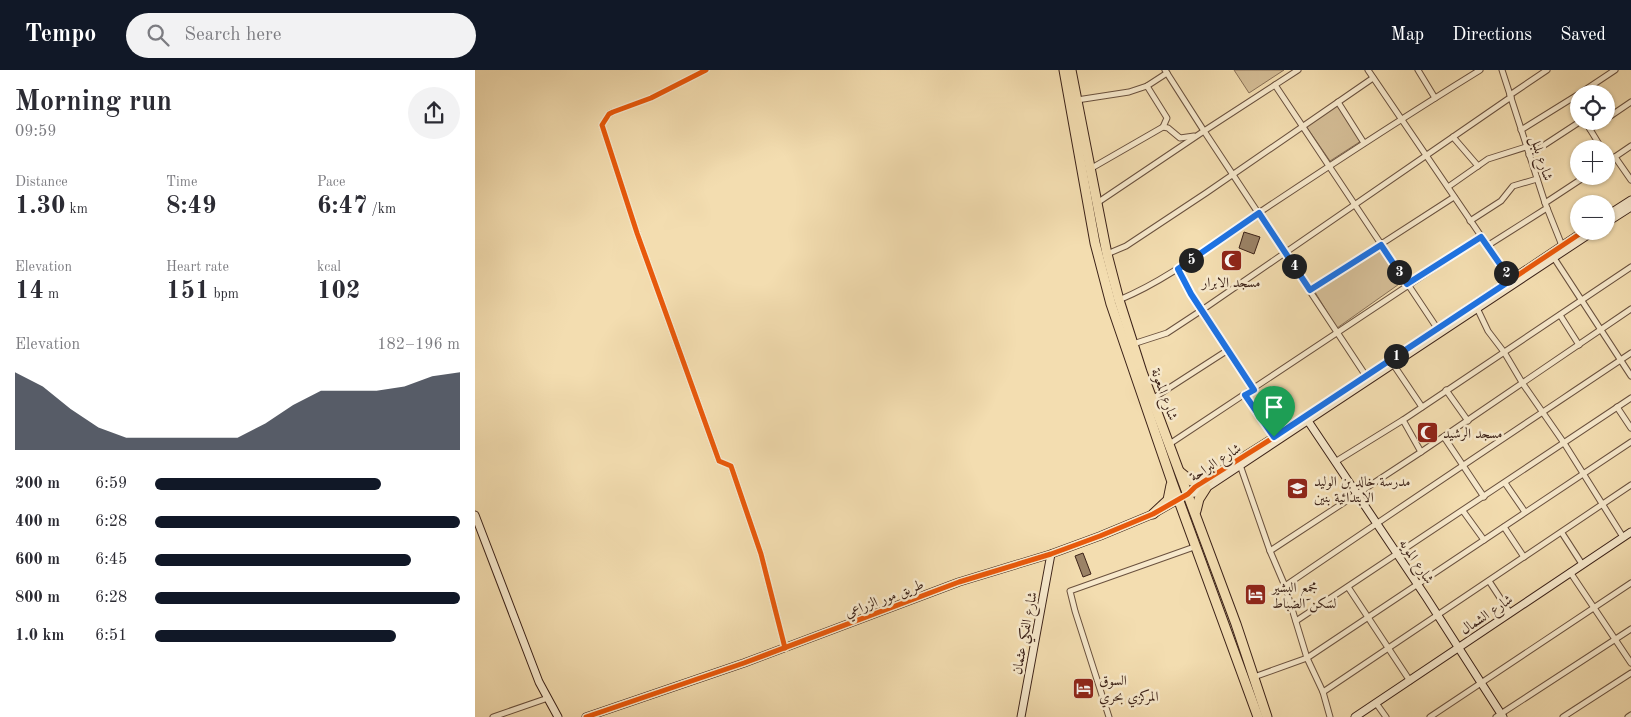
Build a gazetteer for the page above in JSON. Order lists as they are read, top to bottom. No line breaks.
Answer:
{"streets":{"highway":["شارع المعونة"],"street":["شارع بلبل","شارع البراحة","شارع المويه","طريق مور الزراعي","شارع الشمال","شارع الفكي عثمان"]},"crossings":[["شارع بلبل","شارع البراحة"],["شارع المعونة","شارع البراحة"],["شارع المعونة","طريق مور الزراعي"],["شارع البراحة","شارع المويه"],["شارع البراحة","طريق مور الزراعي"],["شارع المويه","شارع الشمال"],["طريق مور الزراعي","شارع الفكي عثمان"]],"places":{"mosque":["مسجد الابرار","مسجد الرشيد"],"school or university":["مدرسة خالد بن الوليد الابتدائية بنين"],"hotel":["مجمع البشير لسكن الضباط","السوق المركزي بحري"]},"page":{"header":"Tempo","search":"Search here","nav":["Map","Directions","Saved"],"heading":["Morning run","09:59"],"map_buttons":["+","−"],"stats":[["Distance","1.30 km"],["Time","8:49"],["Pace","6:47 /km"],["Elevation","14 m"],["Heart rate","151 bpm"],["kcal","102"]],"pins":["5","4","3","2","1"],"chart":["Elevation","182–196 m"],"list":[{"name":"200 m","note":"6:59"},{"name":"400 m","note":"6:28"},{"name":"600 m","note":"6:45"},{"name":"800 m","note":"6:28"},{"name":"1.0 km","note":"6:51"}]}}
